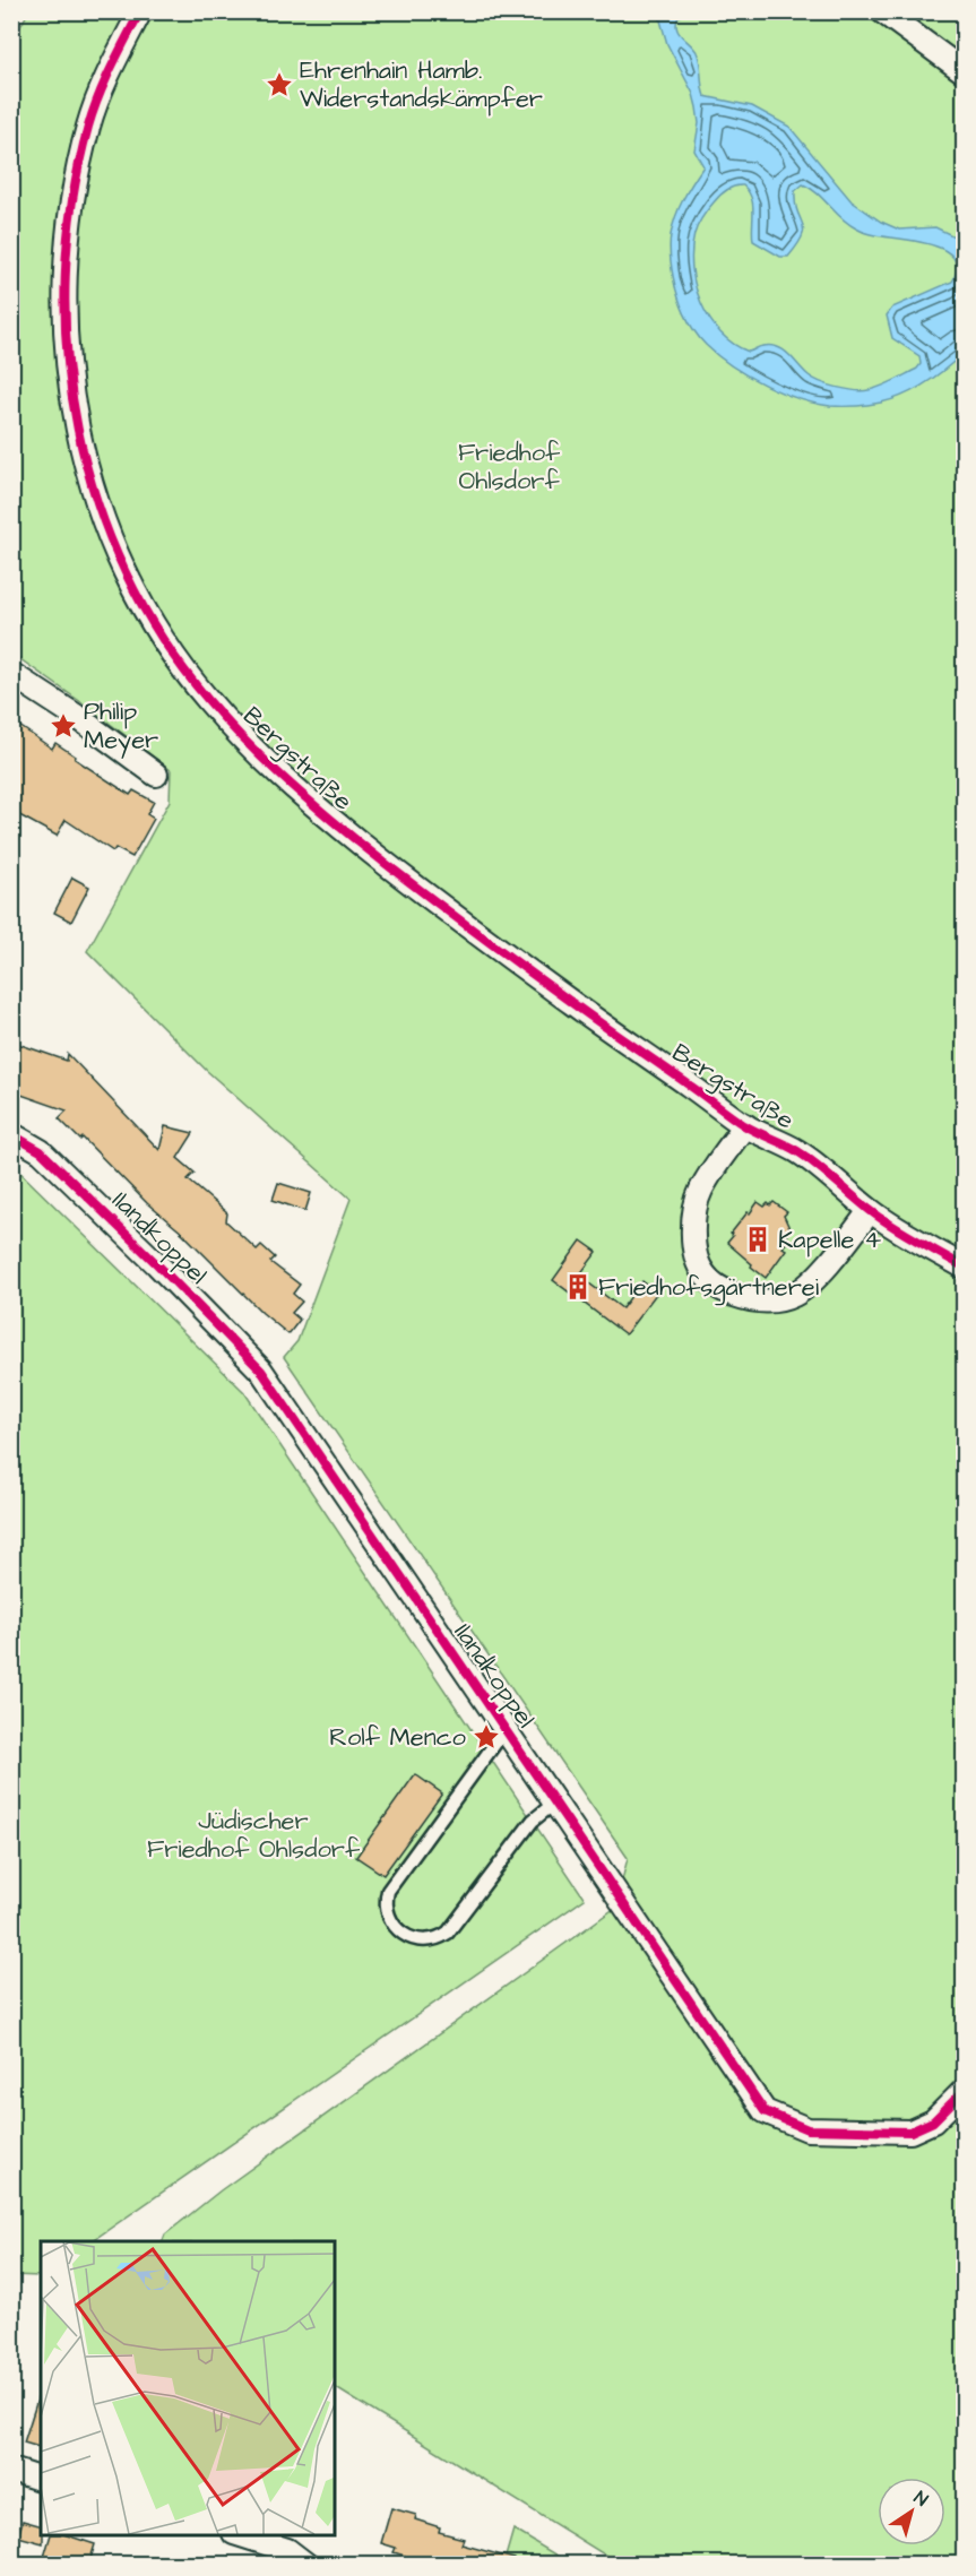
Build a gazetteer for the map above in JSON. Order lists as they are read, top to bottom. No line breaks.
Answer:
{"streets":{"street":["Bergstraße","Ilandkoppel"]},"parks":["Friedhof Ohlsdorf","Jüdischer Friedhof Ohlsdorf"],"places":{"place":["Ehrenhain Hamb. Widerstandskämpfer","Philip Meyer","Rolf Menco"],"building":["Kapelle 4","Friedhofsgärtnerei"]},"north":"top right"}
